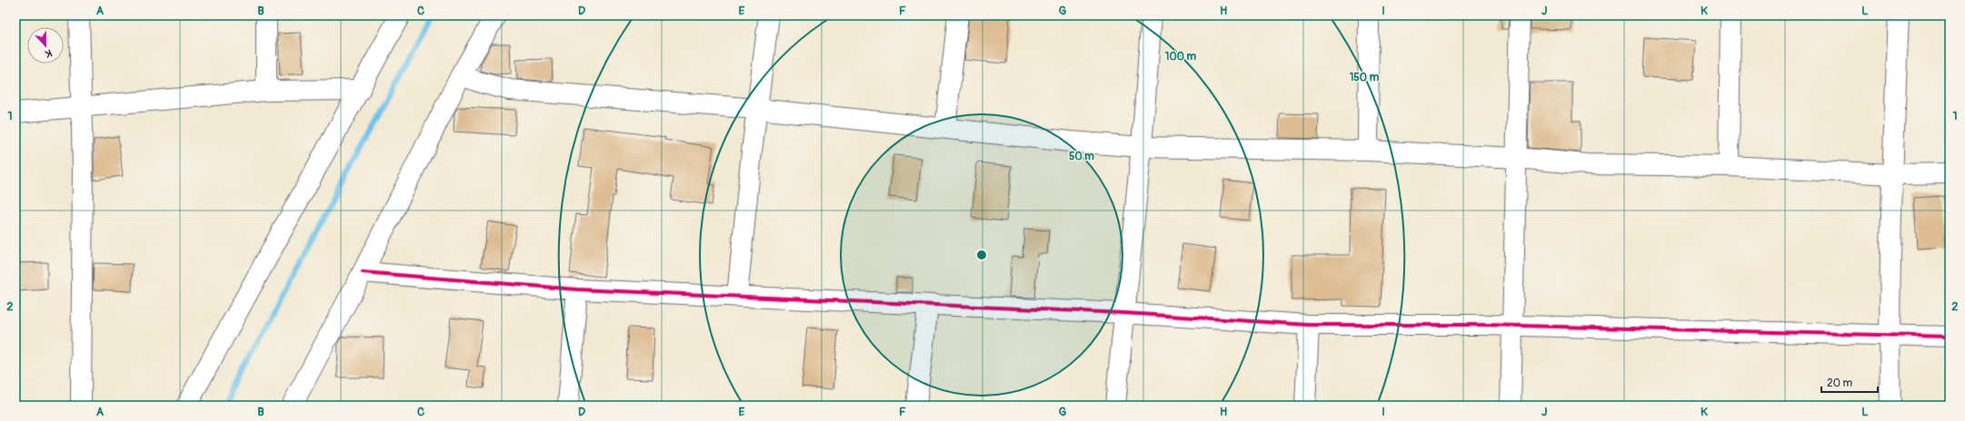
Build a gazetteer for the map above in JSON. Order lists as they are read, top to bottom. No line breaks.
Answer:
{"scale_bar":"20 m","north":"bottom","grid":{"columns":["A","B","C","D","E","F","G","H","I","J","K","L"],"rows":["1","2"]},"rings":["100 m","150 m","50 m"]}
